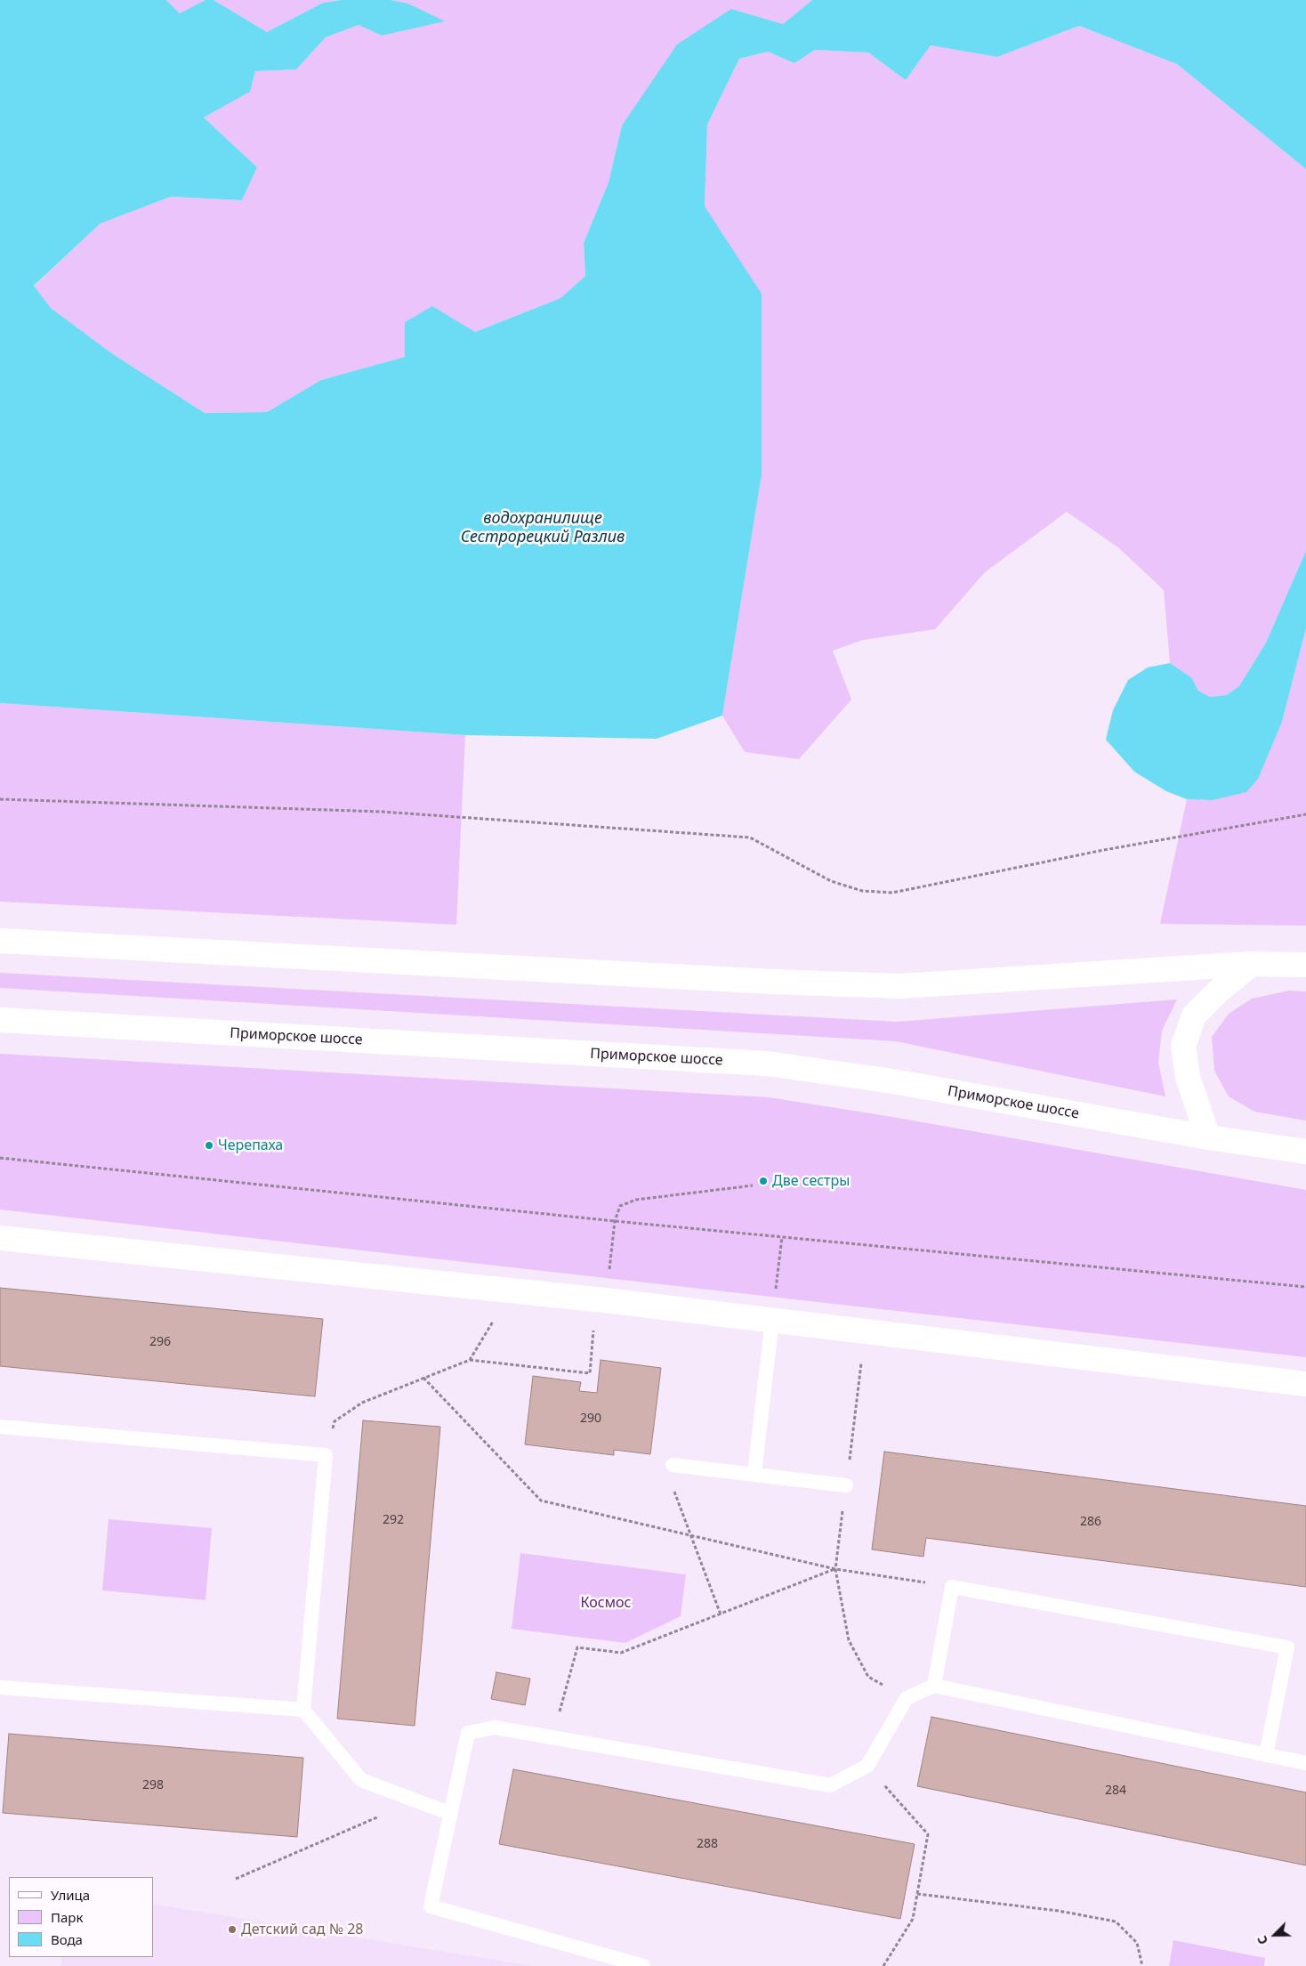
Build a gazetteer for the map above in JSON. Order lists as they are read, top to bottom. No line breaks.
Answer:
{"streets":{"main road":["Приморское шоссе"]},"water":["водохранилище Сестрорецкий Разлив"],"parks":["Космос"],"places":["Черепаха","Две сестры","Детский сад № 28"],"house_numbers":["296","290","292","286","298","284","288"],"legend":["Улица","Парк","Вода"],"north":"bottom left"}
